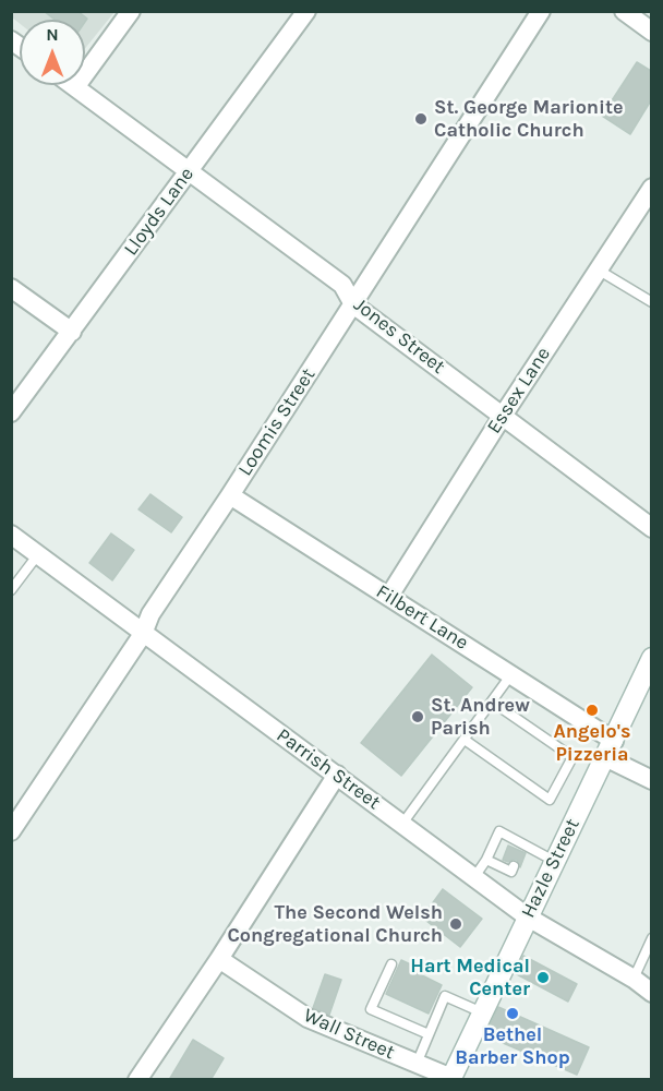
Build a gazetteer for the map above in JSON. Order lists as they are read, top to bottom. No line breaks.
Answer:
{"streets":{"main road":["Hazle Street"],"street":["Lloyds Lane","Jones Street","Essex Lane","Loomis Street","Filbert Lane","Parrish Street","Wall Street"]},"crossings":[["Lloyds Lane","Jones Street"],["Jones Street","Essex Lane"],["Jones Street","Loomis Street"],["Essex Lane","Filbert Lane"],["Loomis Street","Filbert Lane"],["Loomis Street","Parrish Street"],["Filbert Lane","Hazle Street"],["Parrish Street","Hazle Street"],["Hazle Street","Wall Street"]],"places":["St. George Marionite Catholic Church","Angelo's Pizzeria","St. Andrew Parish","The Second Welsh Congregational Church","Hart Medical Center","Bethel Barber Shop"],"north":"top"}
